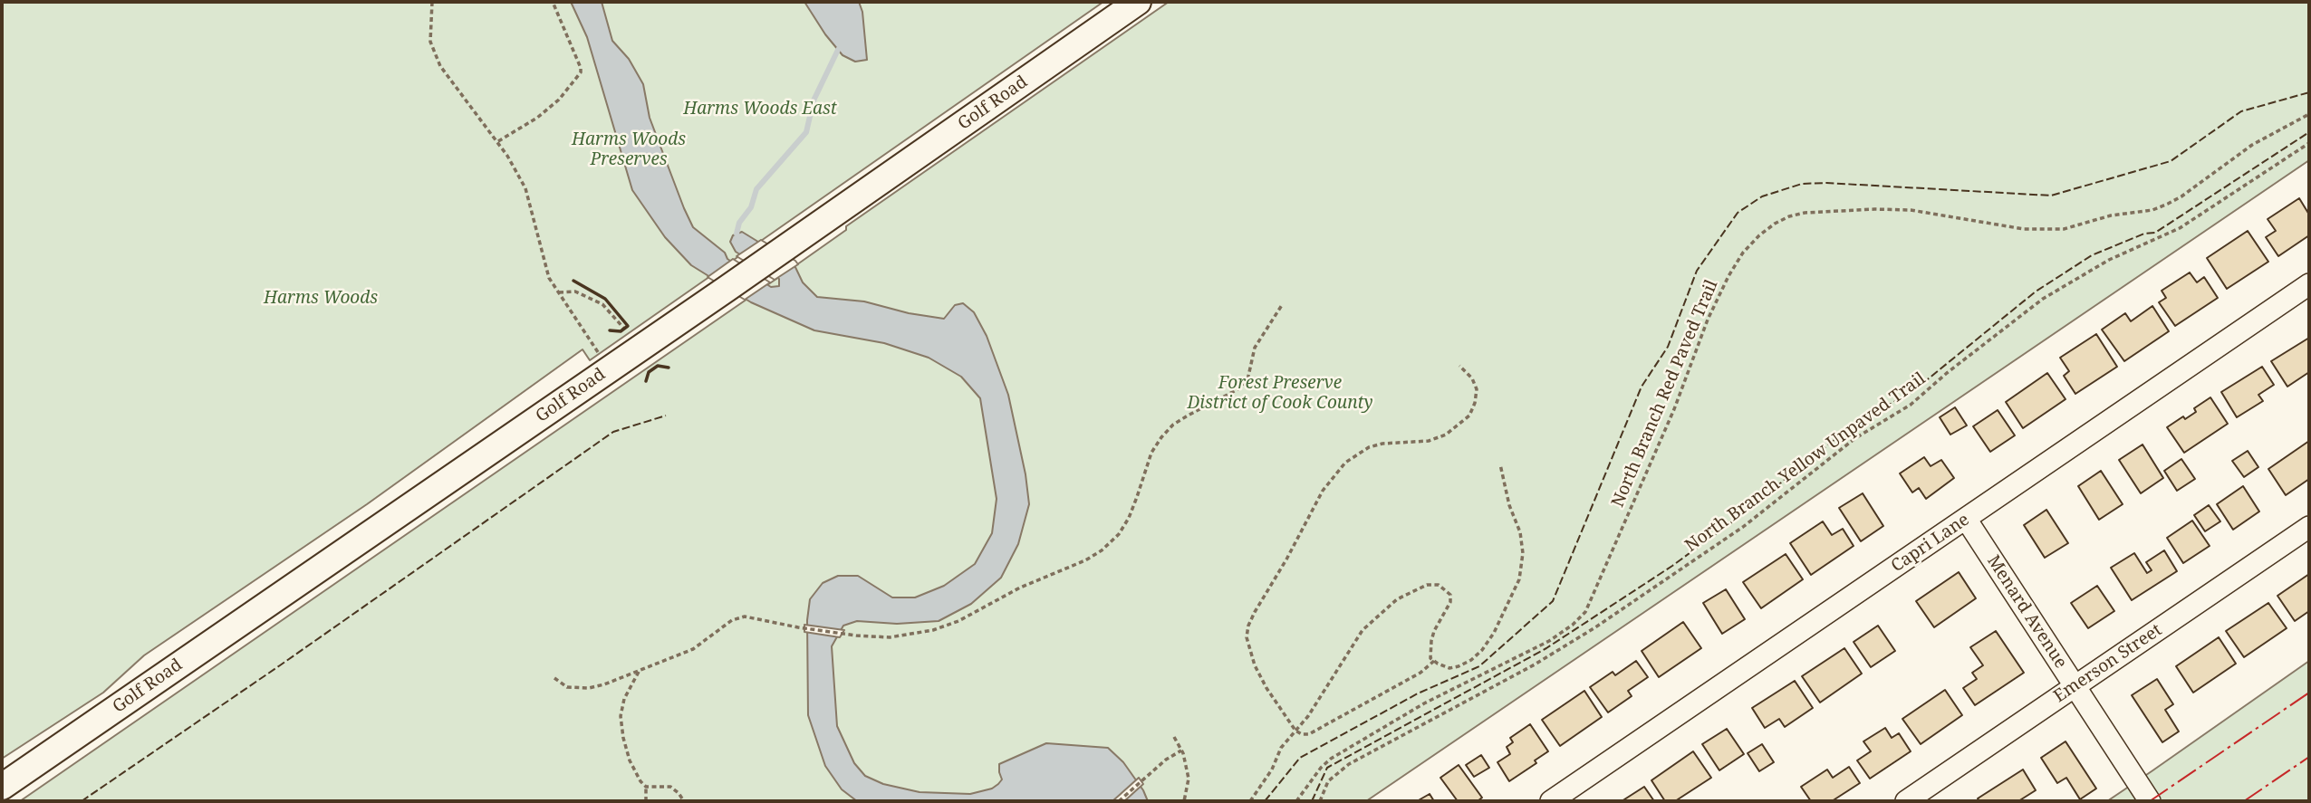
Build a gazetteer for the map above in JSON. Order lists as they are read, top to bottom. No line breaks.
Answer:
{"streets":{"main road":["Golf Road"],"street":["Capri Lane","Menard Avenue","Emerson Street"],"path":["North Branch Red Paved Trail","North Branch Yellow Unpaved Trail"]},"crossings":[["Capri Lane","Menard Avenue"],["Menard Avenue","Emerson Street"]],"parks":["Harms Woods East","Harms Woods Preserves","Harms Woods","Forest Preserve District of Cook County"]}
